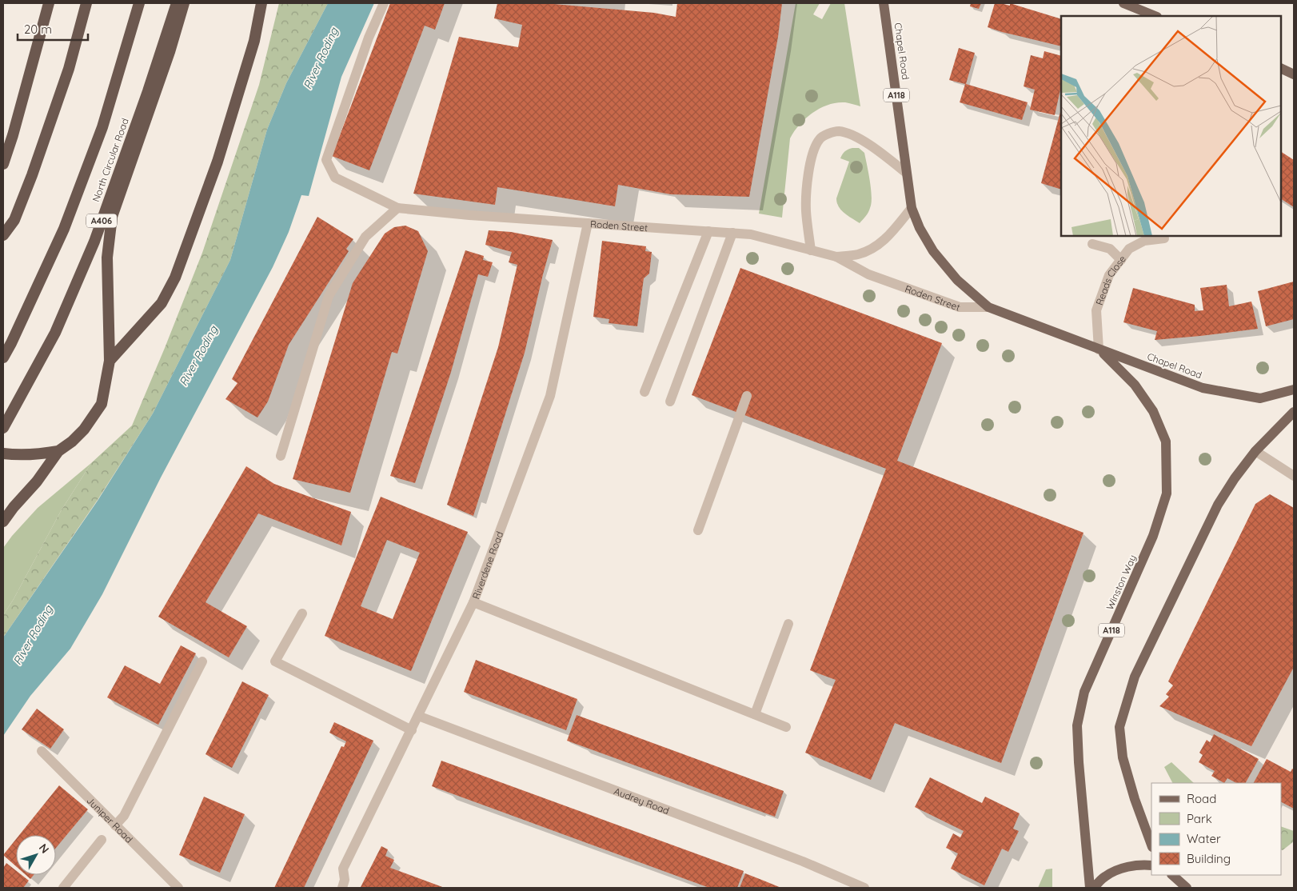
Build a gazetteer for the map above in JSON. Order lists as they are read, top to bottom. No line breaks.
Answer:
{"streets":{"highway":["North Circular Road","A406"],"main road":["Chapel Road","A118","Winston Way"],"street":["Roden Street","Reads Close","Riverdene Road","Audrey Road","Juniper Road"]},"crossings":[["Chapel Road","A118"],["Chapel Road","Roden Street"],["Chapel Road","Reads Close"],["Chapel Road","Winston Way"],["A118","Roden Street"],["A118","Reads Close"],["A118","Winston Way"],["Roden Street","Riverdene Road"],["Reads Close","Winston Way"],["Riverdene Road","Audrey Road"]],"water":["River Roding"],"legend":["Road","Park","Water","Building"],"scale_bar":"20 m","north":"top right"}
